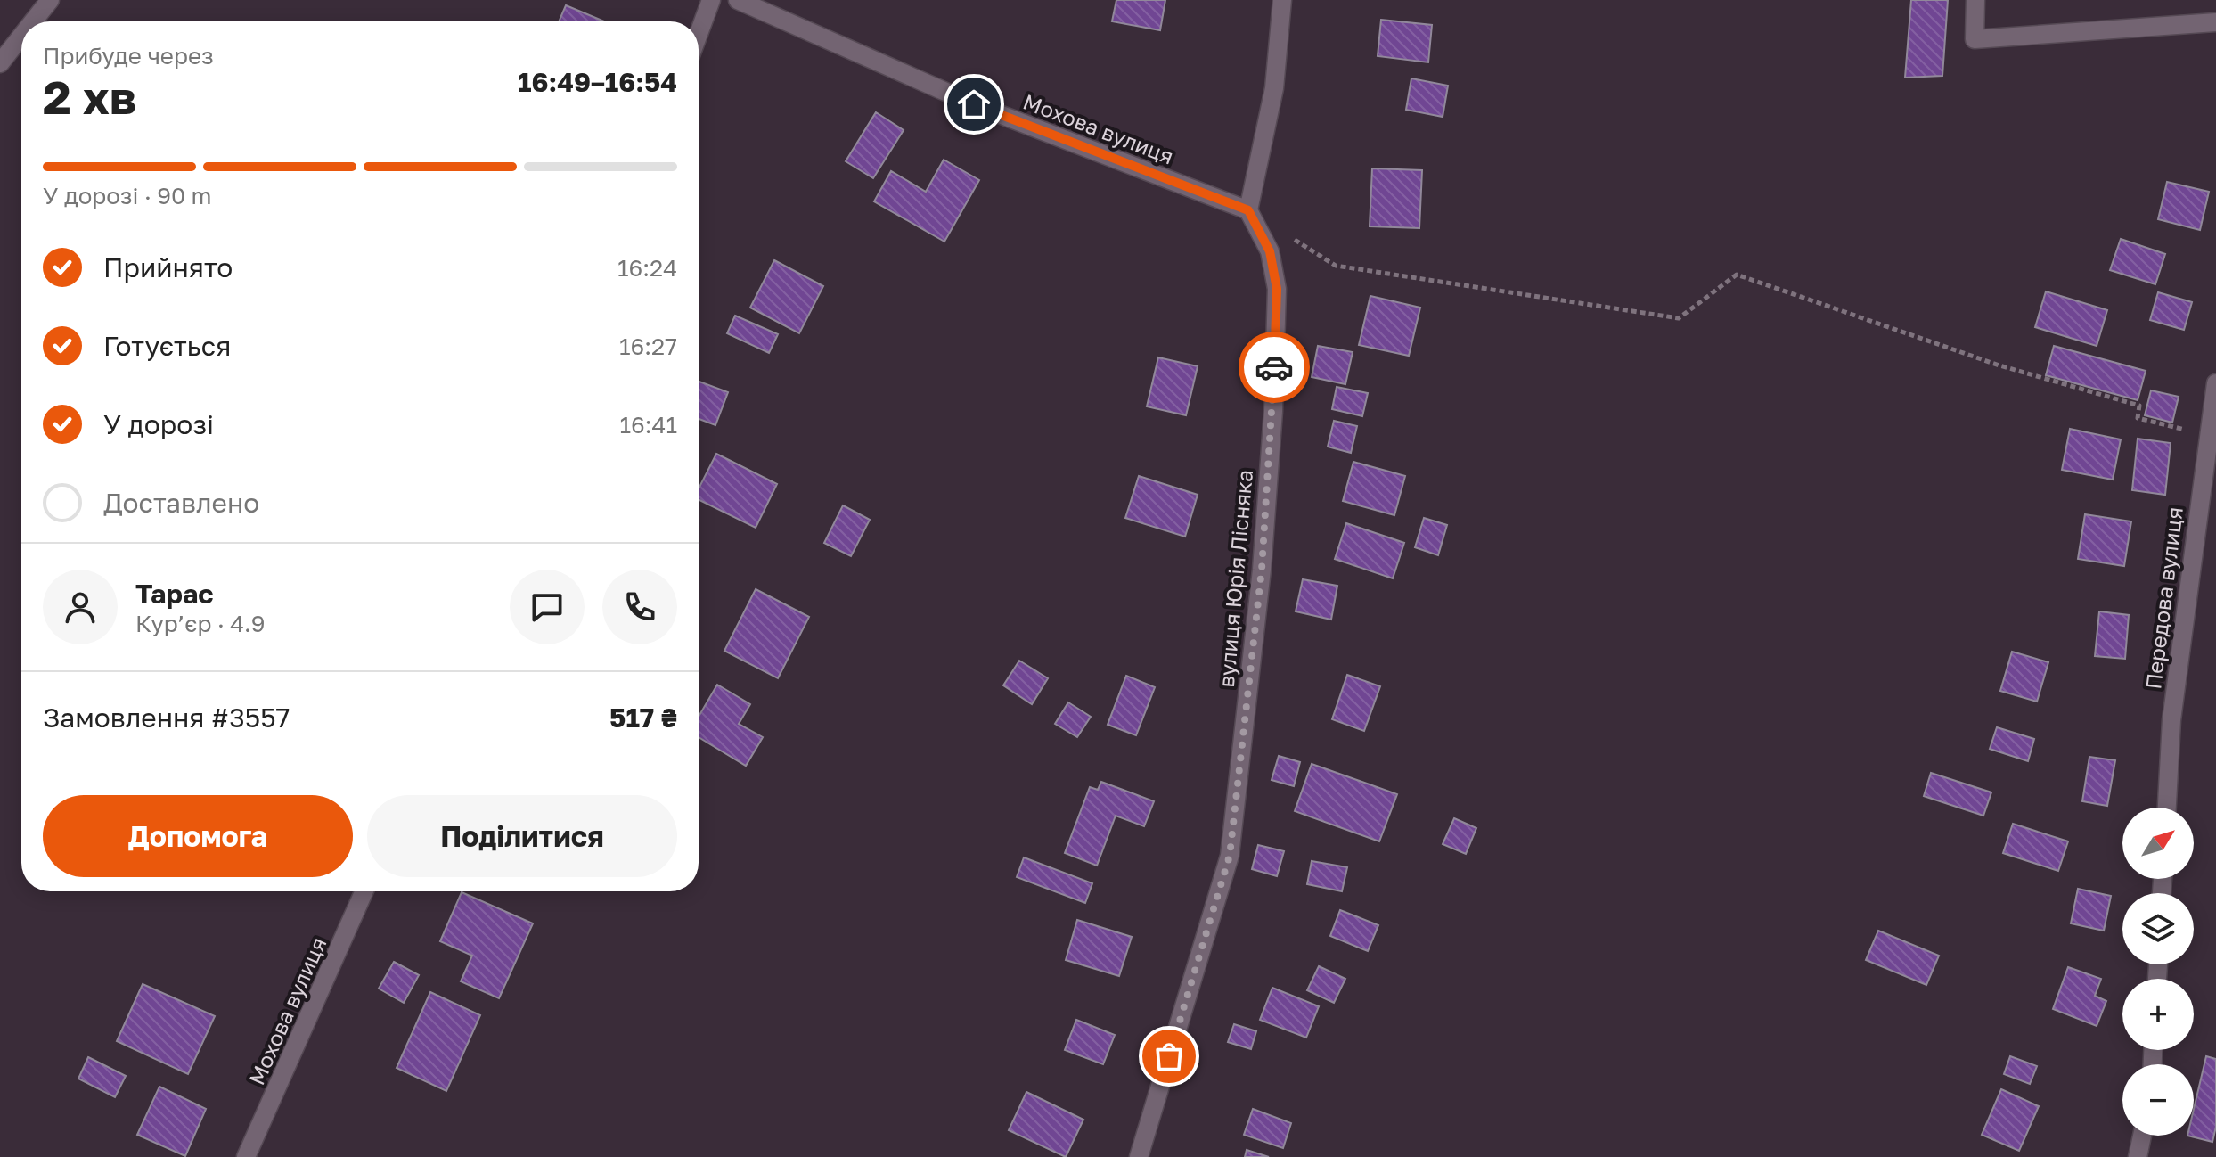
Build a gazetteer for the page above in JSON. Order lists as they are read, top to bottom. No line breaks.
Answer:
{"streets":{"street":["Мохова вулиця","вулиця Юрія Лісняка","Передова вулиця"]},"crossings":[["Мохова вулиця","вулиця Юрія Лісняка"]],"north":"top right","page":{"heading":["2 хв","Прибуде через","16:49–16:54"],"panel":["Тарас","Кур’єр · 4.9","Замовлення #3557","517 ₴"],"bar":"У дорозі · 90 m","list":[["Прийнято","16:24"],["Готується","16:27"],["У дорозі","16:41"],"Доставлено"],"buttons":["Допомога","Поділитися"],"map_buttons":["+","−"]}}
